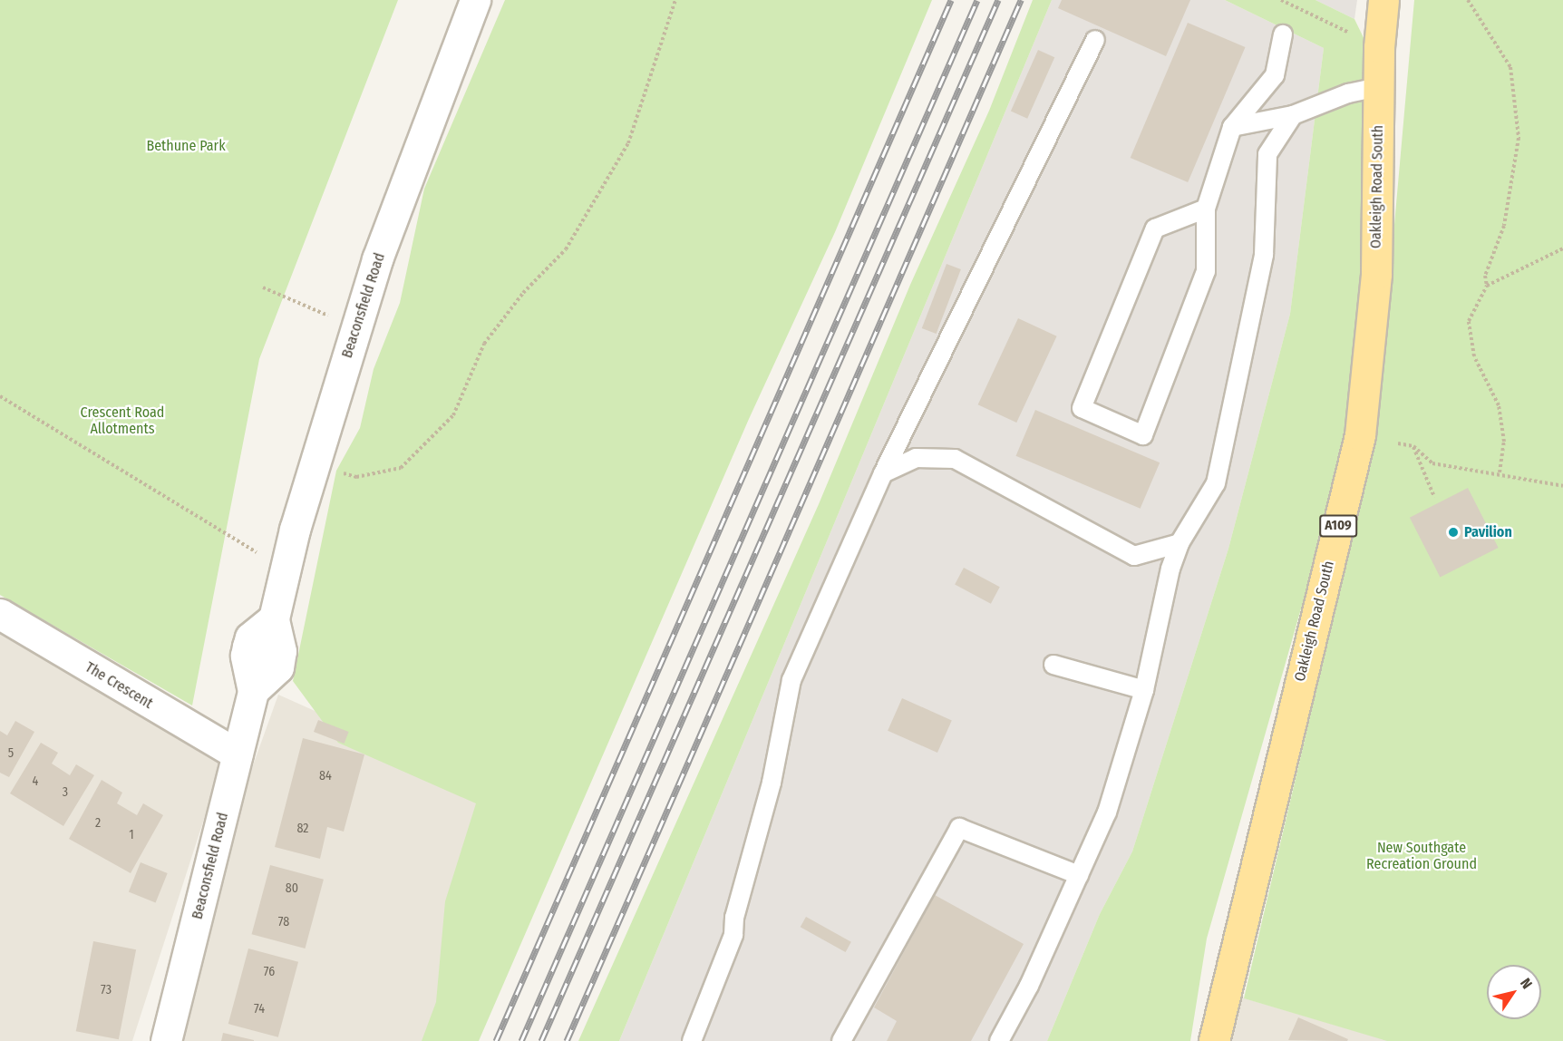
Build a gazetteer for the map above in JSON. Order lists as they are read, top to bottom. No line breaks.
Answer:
{"streets":{"main road":["Oakleigh Road South","A109"],"street":["Beaconsfield Road","The Crescent"]},"crossings":[["Beaconsfield Road","The Crescent"]],"parks":["Bethune Park","Crescent Road Allotments","New Southgate Recreation Ground"],"places":["Pavilion"],"house_numbers":["5","84","4","3","2","82","1","80","78","76","73","74"],"north":"top right"}
